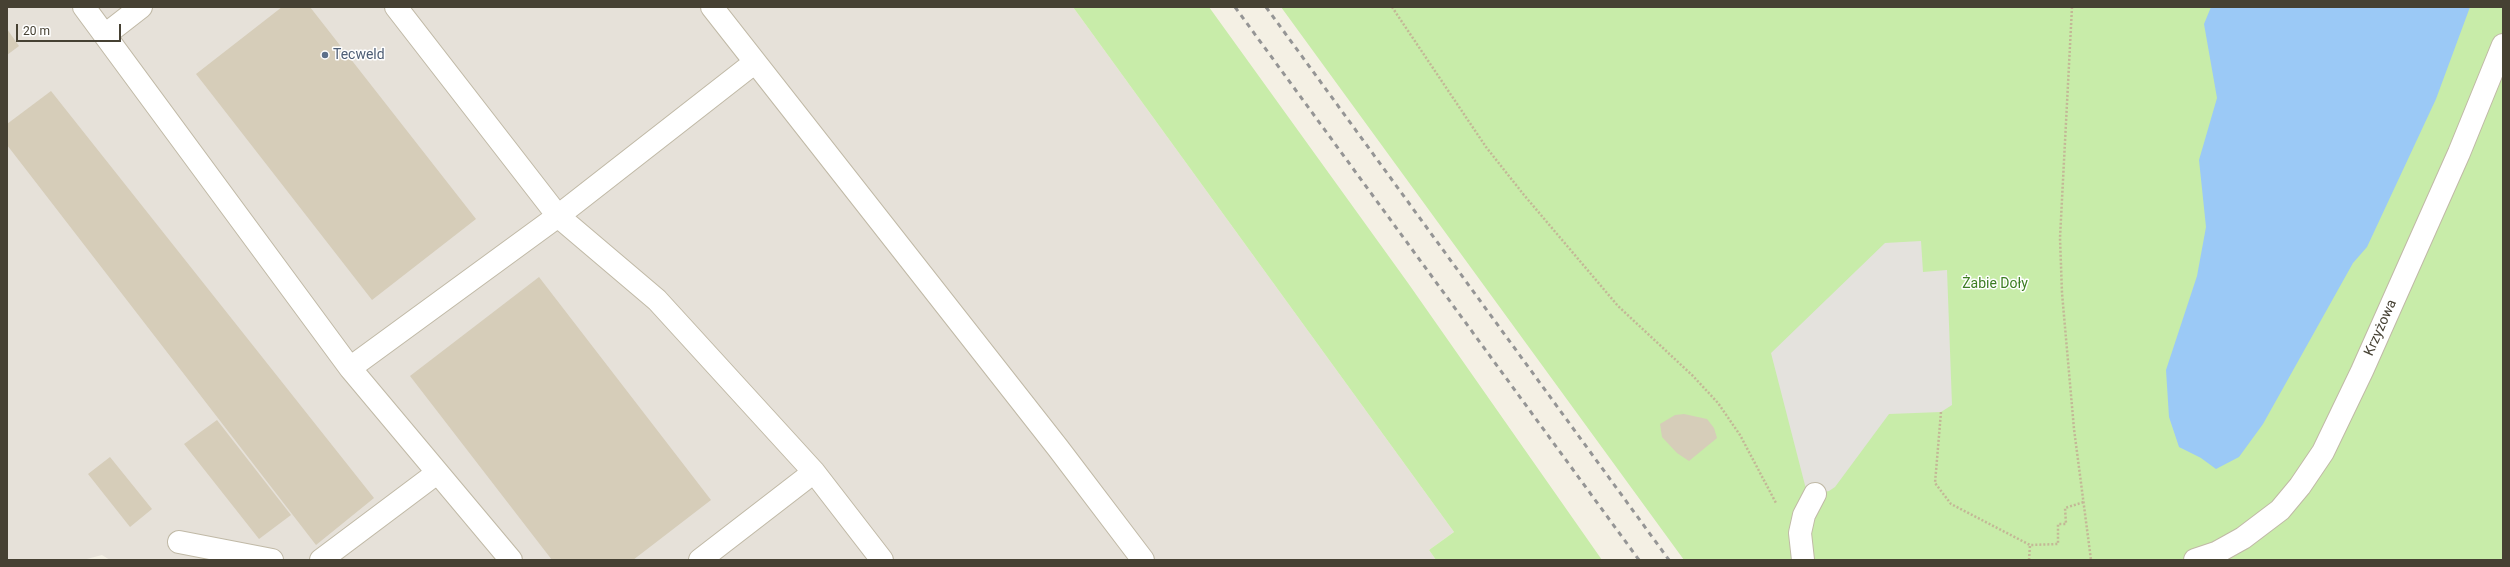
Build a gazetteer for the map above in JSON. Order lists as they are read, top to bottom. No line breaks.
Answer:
{"streets":{"street":["Krzyżowa"]},"parks":["Żabie Doły"],"places":["Tecweld"],"scale_bar":"20 m"}
